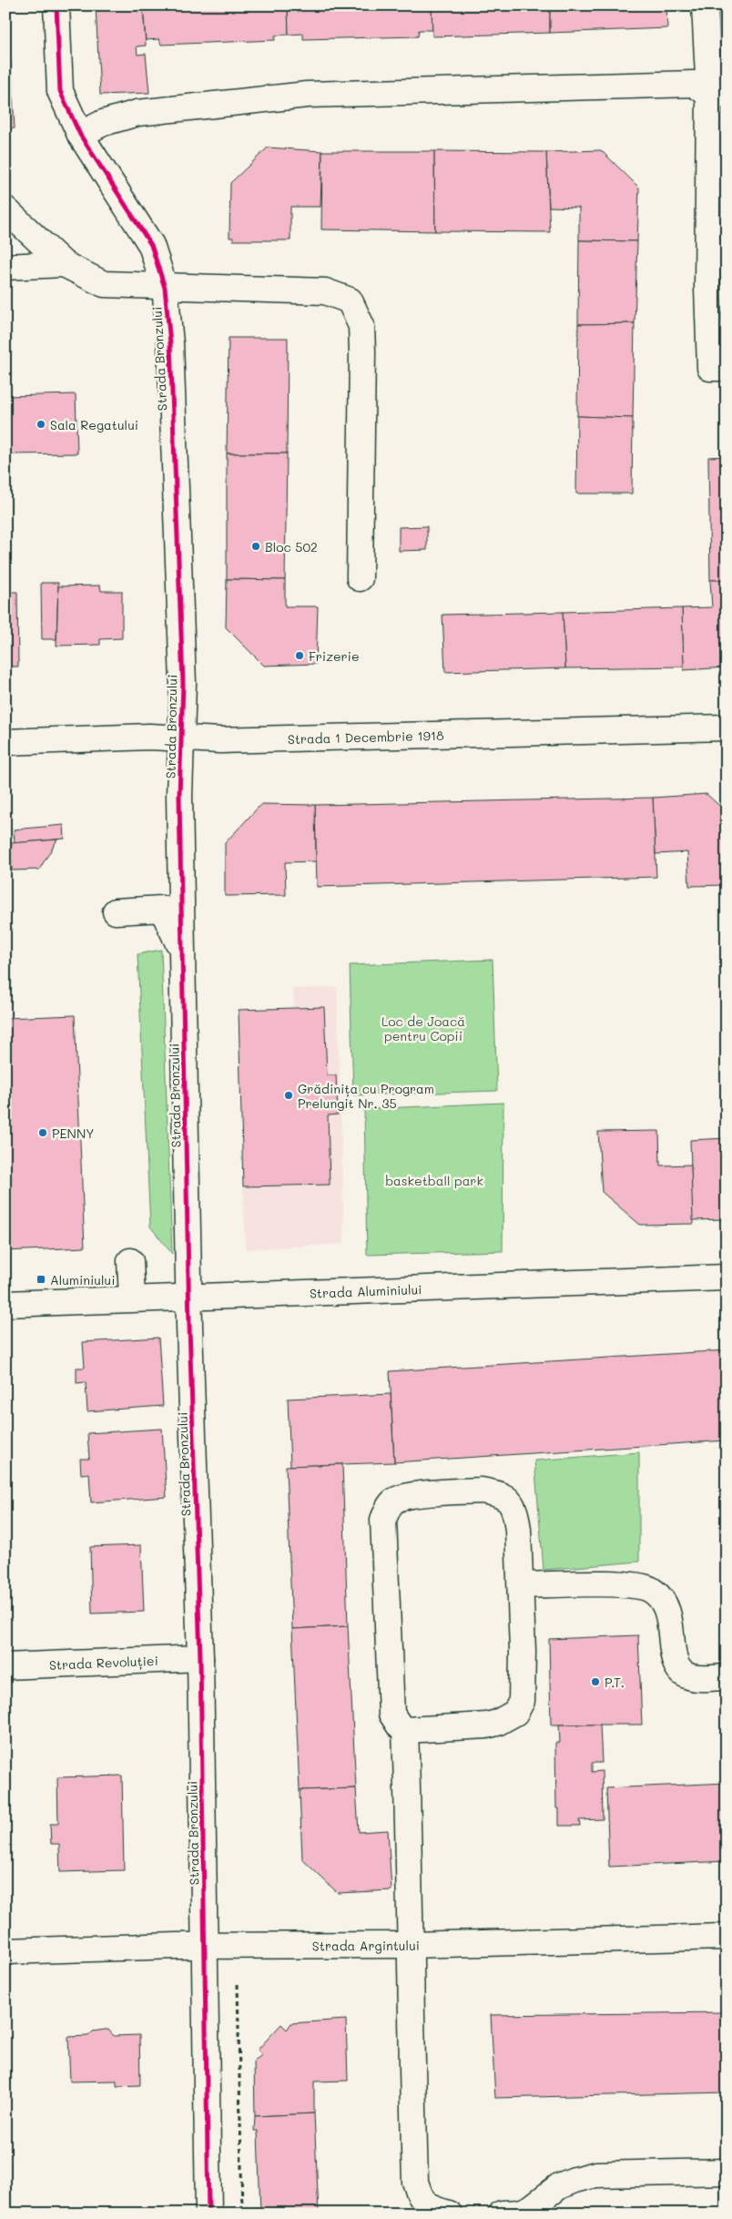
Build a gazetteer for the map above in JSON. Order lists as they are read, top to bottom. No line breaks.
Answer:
{"streets":{"street":["Strada Bronzului","Strada 1 Decembrie 1918","Strada Aluminiului","Strada Revoluției","Strada Argintului"]},"crossings":[["Strada Bronzului","Strada 1 Decembrie 1918"],["Strada Bronzului","Strada Aluminiului"],["Strada Bronzului","Strada Revoluției"],["Strada Bronzului","Strada Argintului"]],"parks":["Loc de Joacă pentru Copii","basketball park"],"places":{"other":["Sala Regatului","Bloc 502","Frizerie","Grădinița cu Program Prelungit Nr. 35","PENNY","P.T."],"transit":["Aluminiului"]}}
